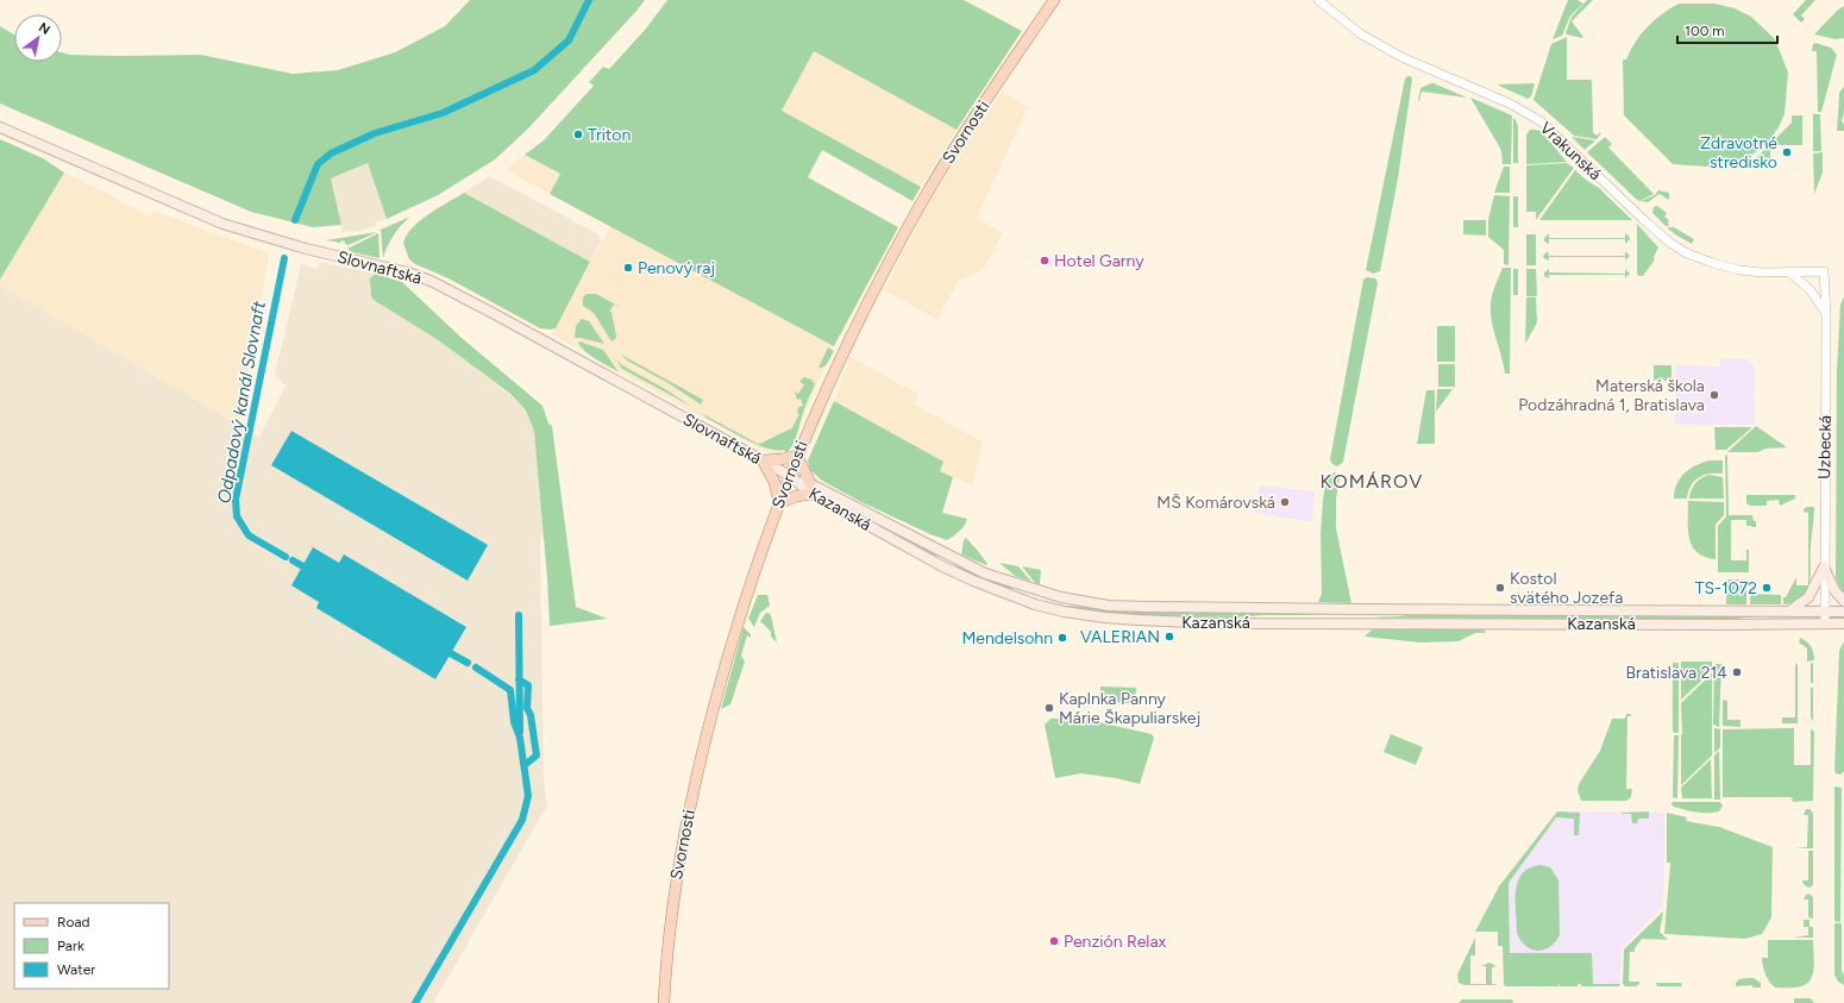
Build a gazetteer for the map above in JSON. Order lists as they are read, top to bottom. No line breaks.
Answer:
{"streets":{"main road":["Svornosti","Slovnaftská","Kazanská"],"street":["Vrakunská","Uzbecká"]},"crossings":[["Svornosti","Slovnaftská"],["Svornosti","Kazanská"],["Vrakunská","Uzbecká"],["Slovnaftská","Kazanská"],["Uzbecká","Kazanská"]],"districts":["KOMÁROV"],"water":["Odpadový kanál Slovnaft"],"places":["Triton","Zdravotné stredisko","Hotel Garny","Penový raj","Materská škola Podzáhradná 1, Bratislava","MŠ Komárovská","Kostol svätého Jozefa","TS-1072","VALERIAN","Mendelsohn","Bratislava 214","Kaplnka Panny Márie Škapuliarskej","Penzión Relax"],"legend":["Road","Park","Water"],"scale_bar":"100 m","north":"top right"}
